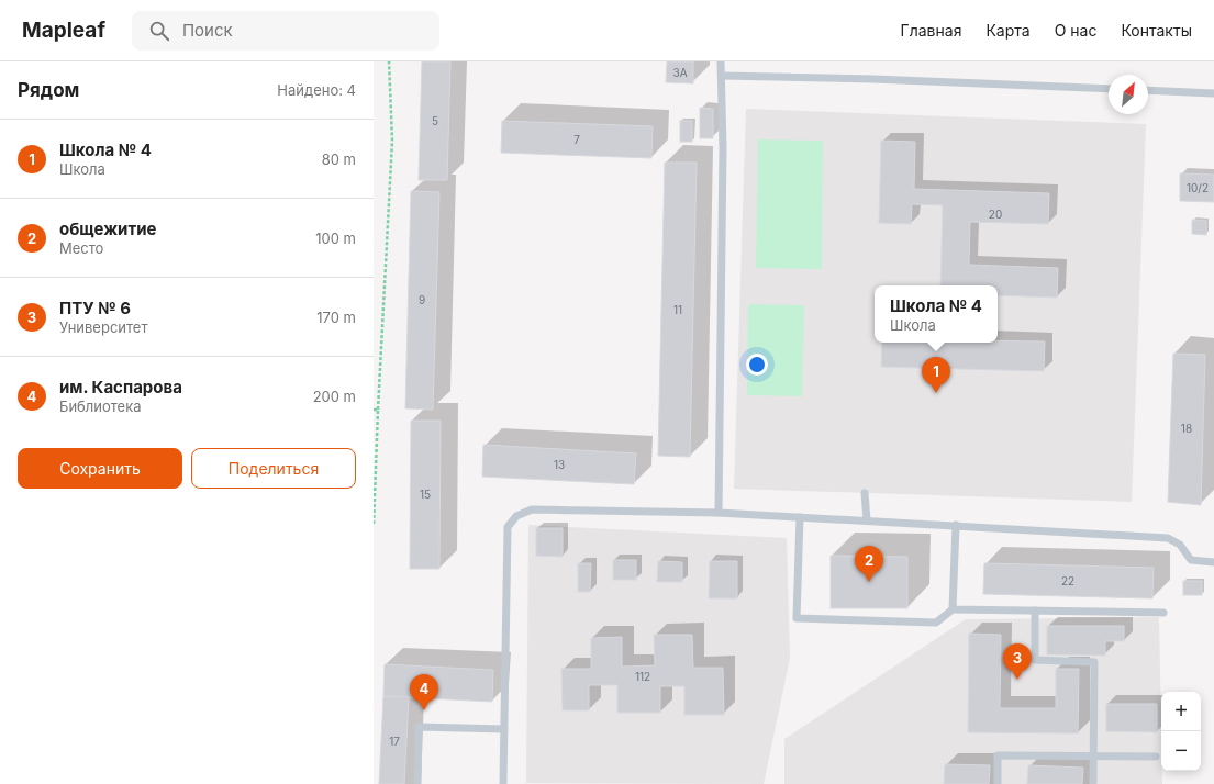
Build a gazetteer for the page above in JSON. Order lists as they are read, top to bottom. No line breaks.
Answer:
{"house_numbers":["3А","5","7","10/2","20","9","11","18","13","15","22","112","17"],"north":"top right","page":{"header":"Mapleaf","search":"Поиск","nav":["Главная","Карта","О нас","Контакты"],"heading":["Рядом","Найдено: 4"],"list":[{"mark":"1","name":"Школа № 4","note":"Школа","value":"80 m"},{"mark":"2","name":"общежитие","note":"Место","value":"100 m"},{"mark":"3","name":"ПТУ № 6","note":"Университет","value":"170 m"},{"mark":"4","name":"им. Каспарова","note":"Библиотека","value":"200 m"}],"popup":["Школа № 4","Школа"],"pins":["1","2","3","4"],"buttons":["Сохранить","Поделиться"],"map_buttons":["+","−"]}}
